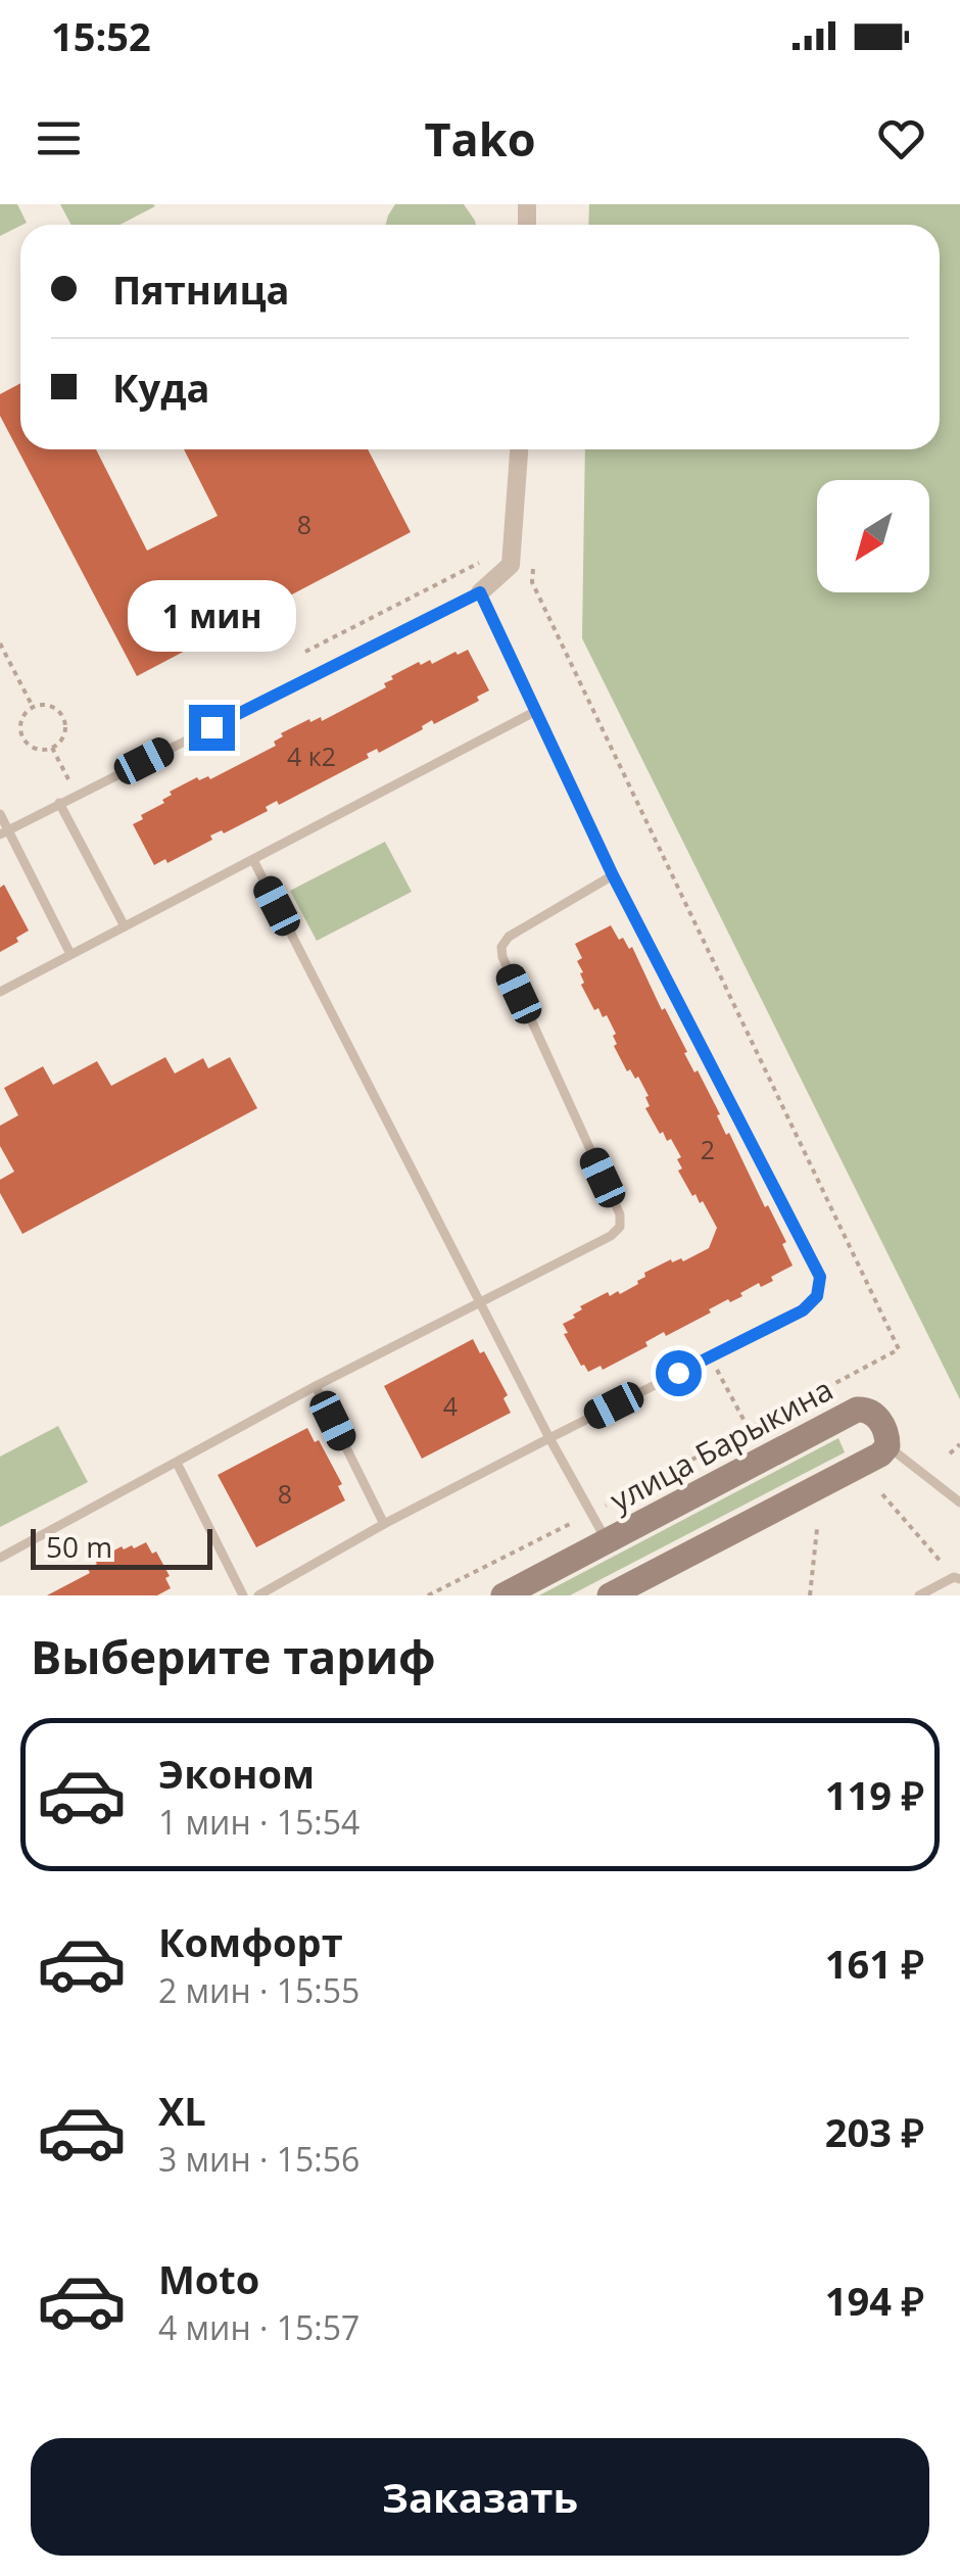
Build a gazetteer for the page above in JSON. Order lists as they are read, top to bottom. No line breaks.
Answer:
{"streets":{"street":["улица Барыкина"]},"house_numbers":["8","4 к2","2","4","8"],"scale_bar":"50 m","north":"bottom left","page":{"status":"15:52","header":"Tako","banner":["Пятница","Куда"],"bubble":"1 мин","scale":"50 m","heading":"Выберите тариф","list":[{"name":"Эконом","note":"1 мин · 15:54","value":"119 ₽"},{"name":"Комфорт","note":"2 мин · 15:55","value":"161 ₽"},{"name":"XL","note":"3 мин · 15:56","value":"203 ₽"},{"name":"Moto","note":"4 мин · 15:57","value":"194 ₽"}],"buttons":"Заказать"}}
